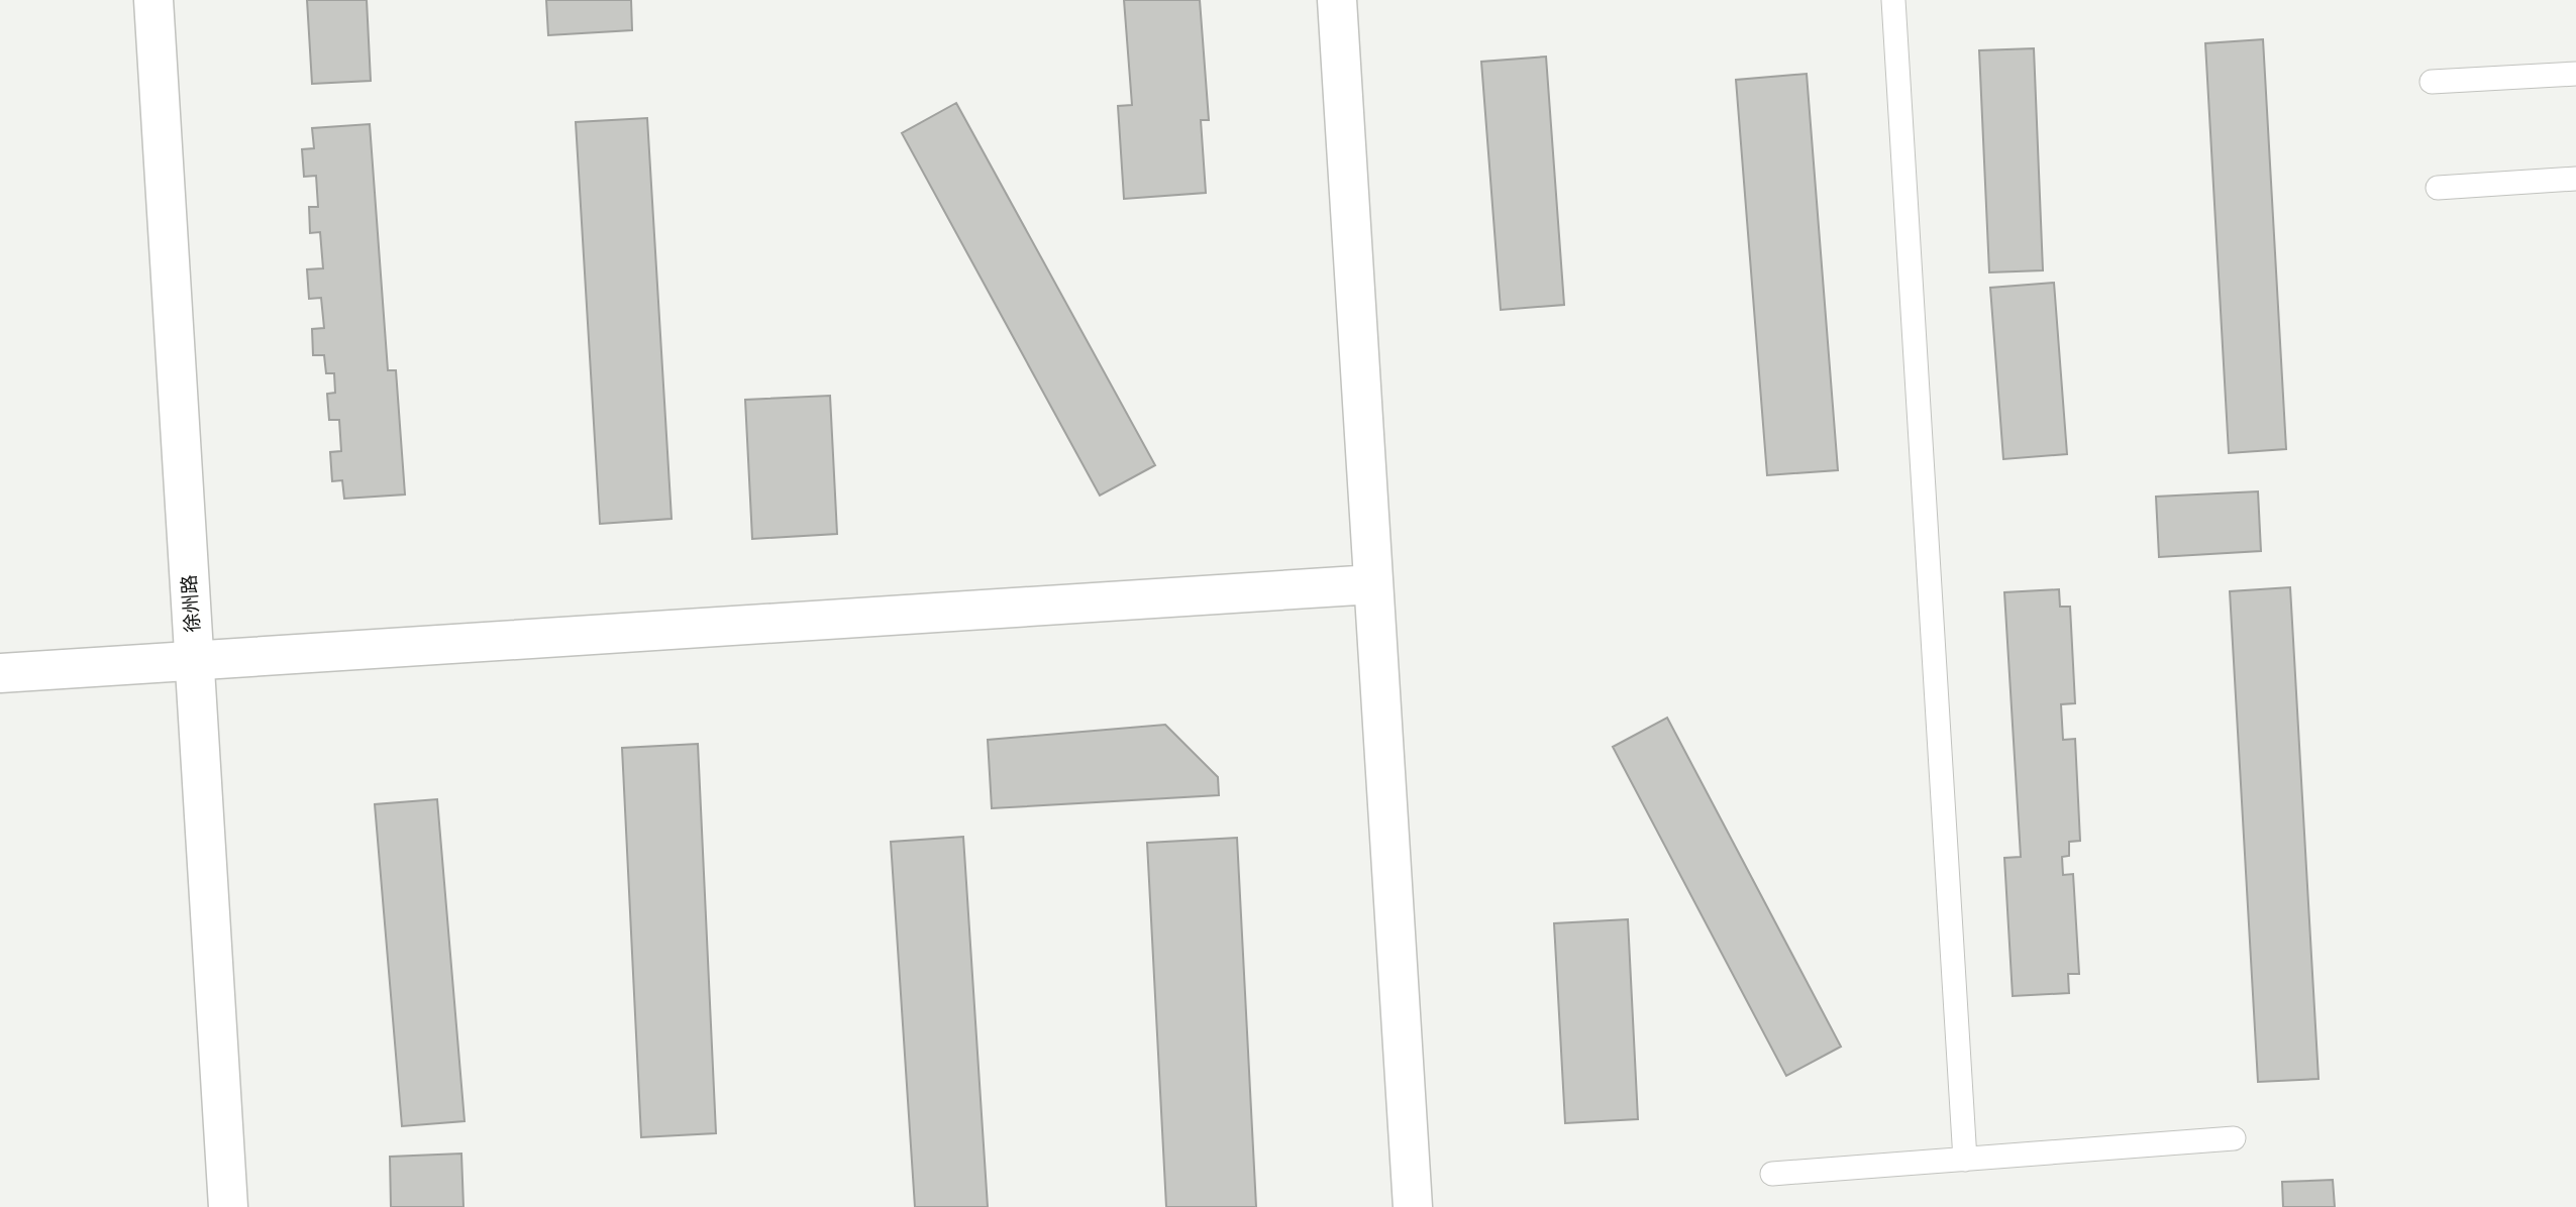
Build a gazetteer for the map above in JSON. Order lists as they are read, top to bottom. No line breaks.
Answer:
{"streets":{"street":["徐州路"]}}
